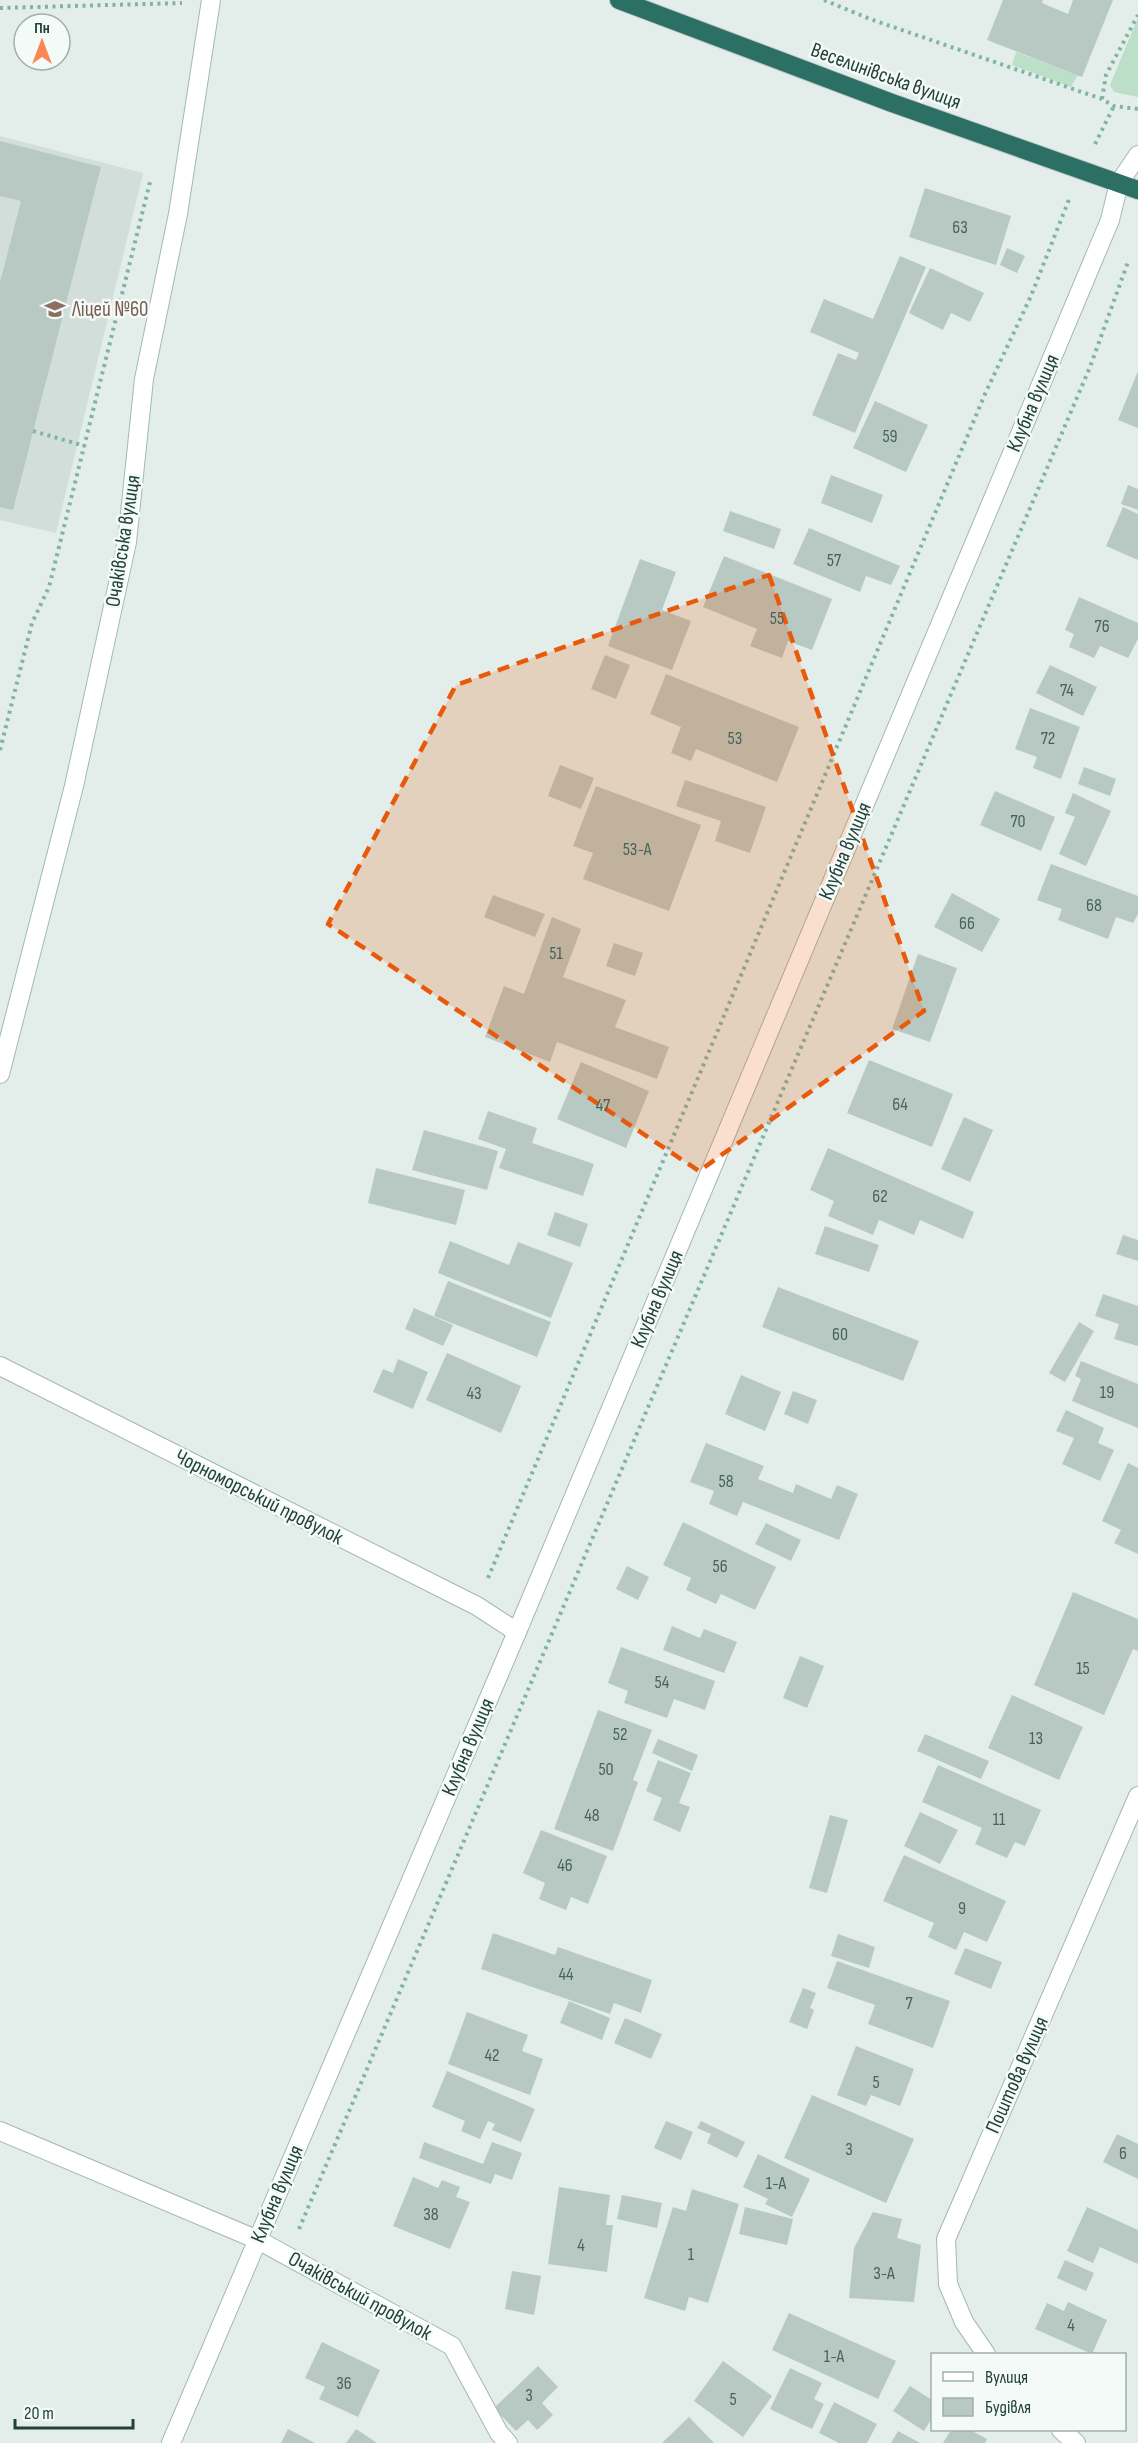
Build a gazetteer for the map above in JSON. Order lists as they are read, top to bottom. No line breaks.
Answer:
{"streets":{"highway":["Веселинівська вулиця"],"street":["Клубна вулиця","Очаківська вулиця","Чорноморський провулок","Поштова вулиця","Очаківський провулок"]},"crossings":[["Веселинівська вулиця","Клубна вулиця"],["Клубна вулиця","Чорноморський провулок"],["Клубна вулиця","Очаківський провулок"]],"places":{"school or university":["Ліцей №60"]},"house_numbers":["63","59","57","55","76","74","53","72","70","53-А","68","66","51","64","47","62","60","19","43","58","56","15","54","52","13","50","48","11","46","9","44","7","42","5","3","6","1-А","38","4","1","3-А","4","1-А","36","3","5"],"legend":["Вулиця","Будівля"],"scale_bar":"20 m","north":"top"}
